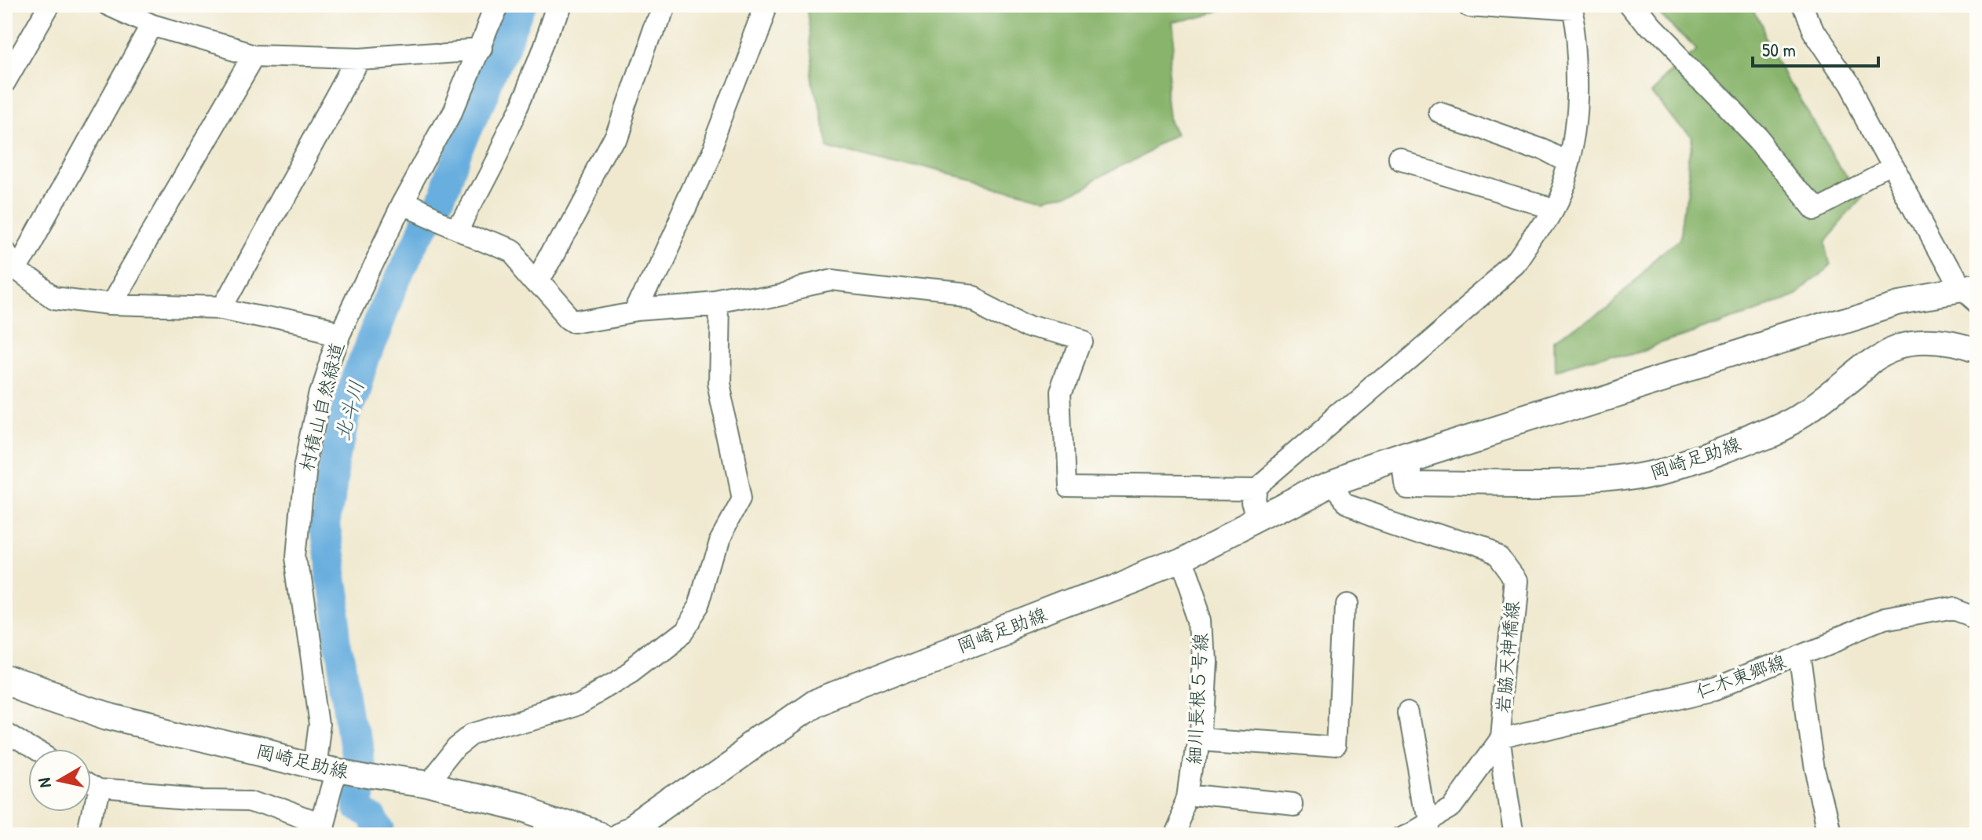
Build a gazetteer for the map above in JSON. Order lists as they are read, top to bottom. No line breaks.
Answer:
{"streets":{"main road":["岡崎足助線"],"street":["村積山自然緑道","岩脇天神橋線","仁木東郷線","細川長根５号線"]},"crossings":[["村積山自然緑道","岡崎足助線"],["岡崎足助線","岩脇天神橋線"],["岡崎足助線","細川長根５号線"],["岩脇天神橋線","仁木東郷線"]],"water":["北斗川"],"scale_bar":"50 m","north":"left"}
